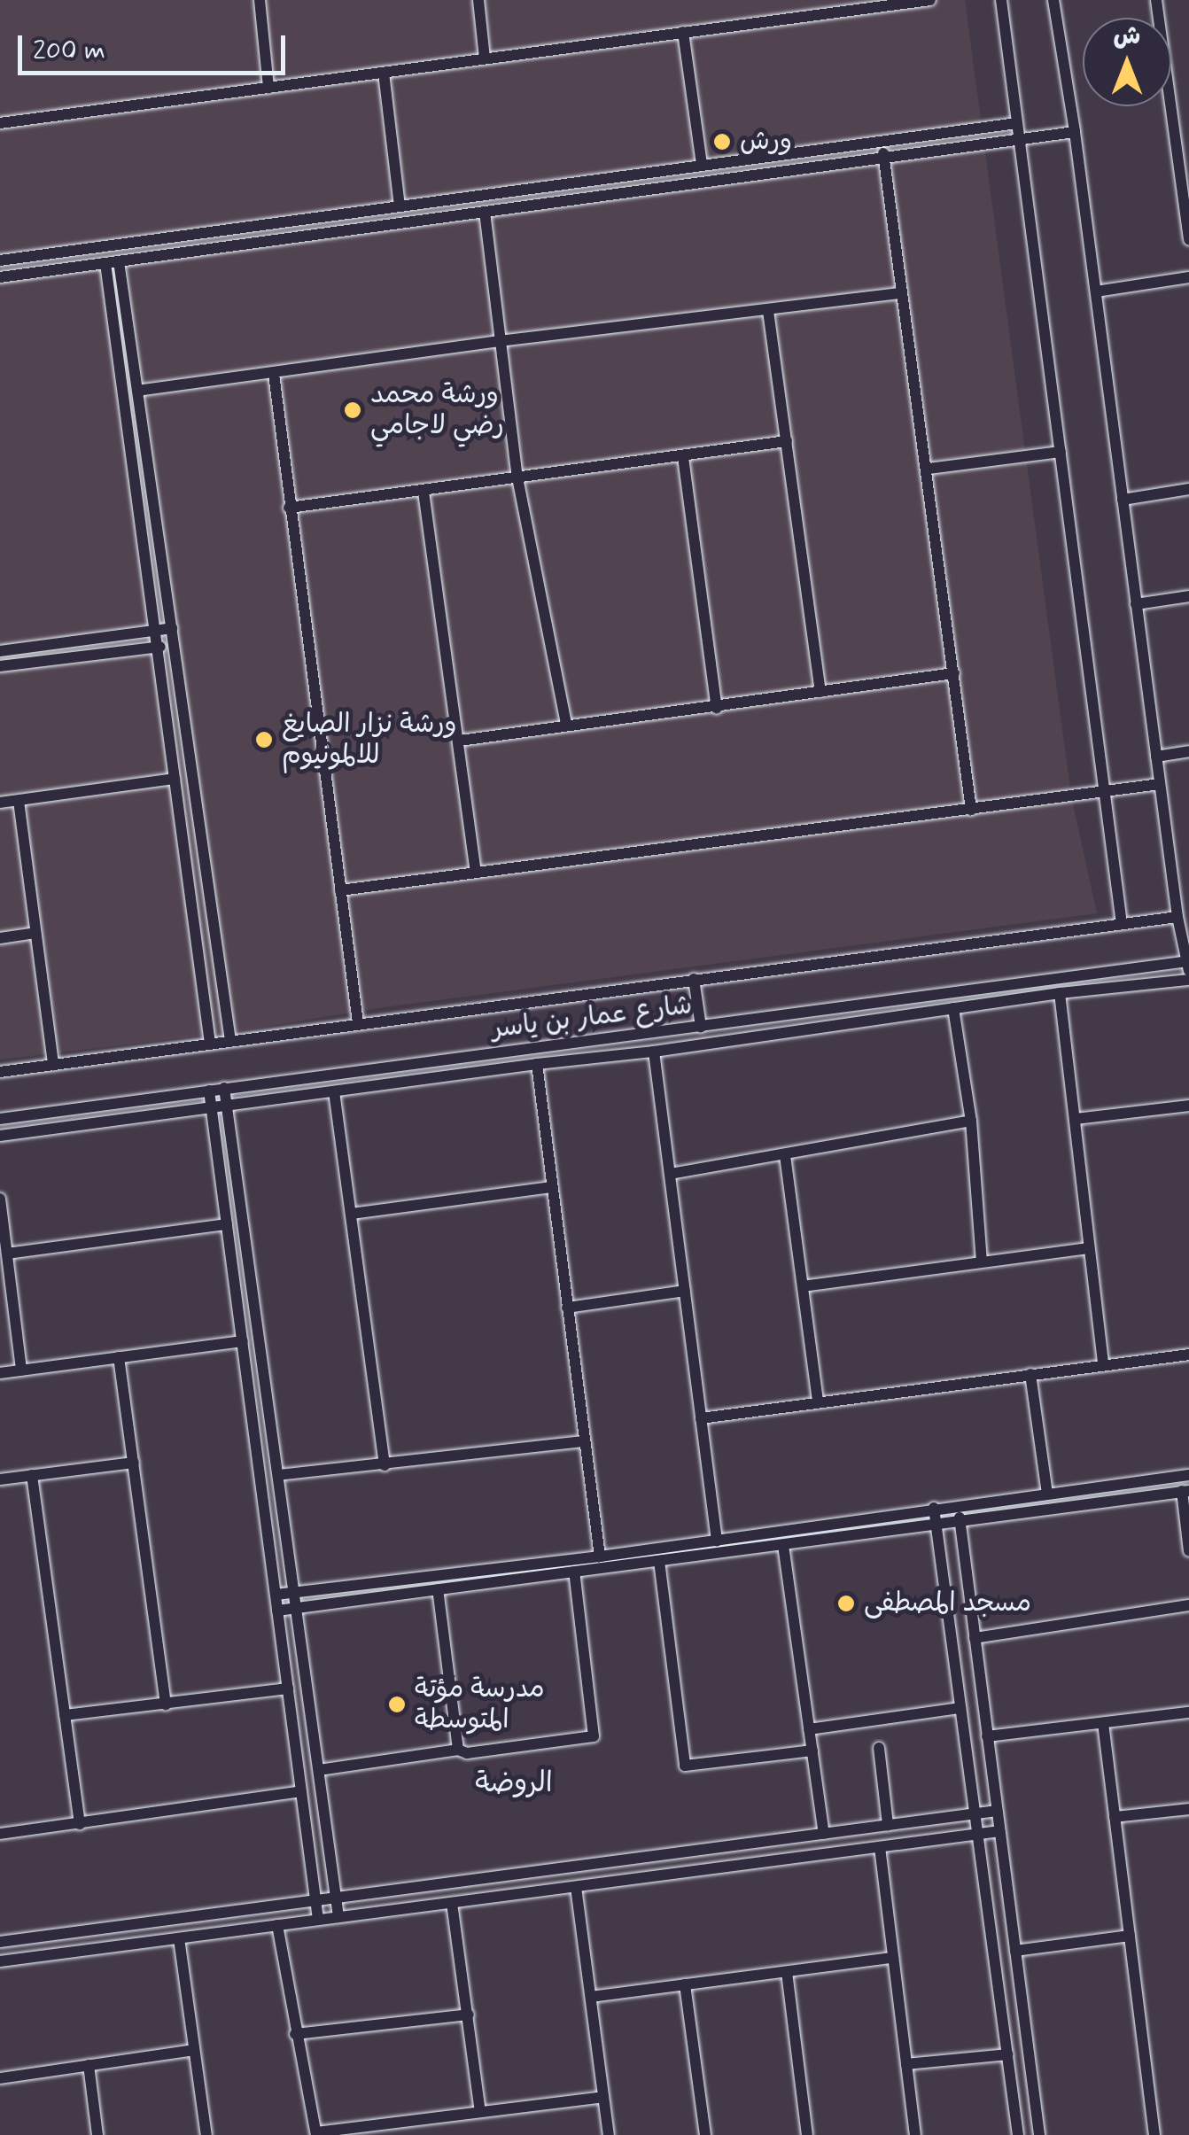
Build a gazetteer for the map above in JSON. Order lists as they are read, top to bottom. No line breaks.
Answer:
{"streets":{"street":["شارع عمار بن ياسر"]},"districts":["الروضة"],"places":["ورش","ورشة محمد رضي لاجامي","ورشة نزار الصايغ للالمونيوم","مسجد المصطفى","مدرسة مؤتة المتوسطة"],"scale_bar":"200 m","north":"top"}
